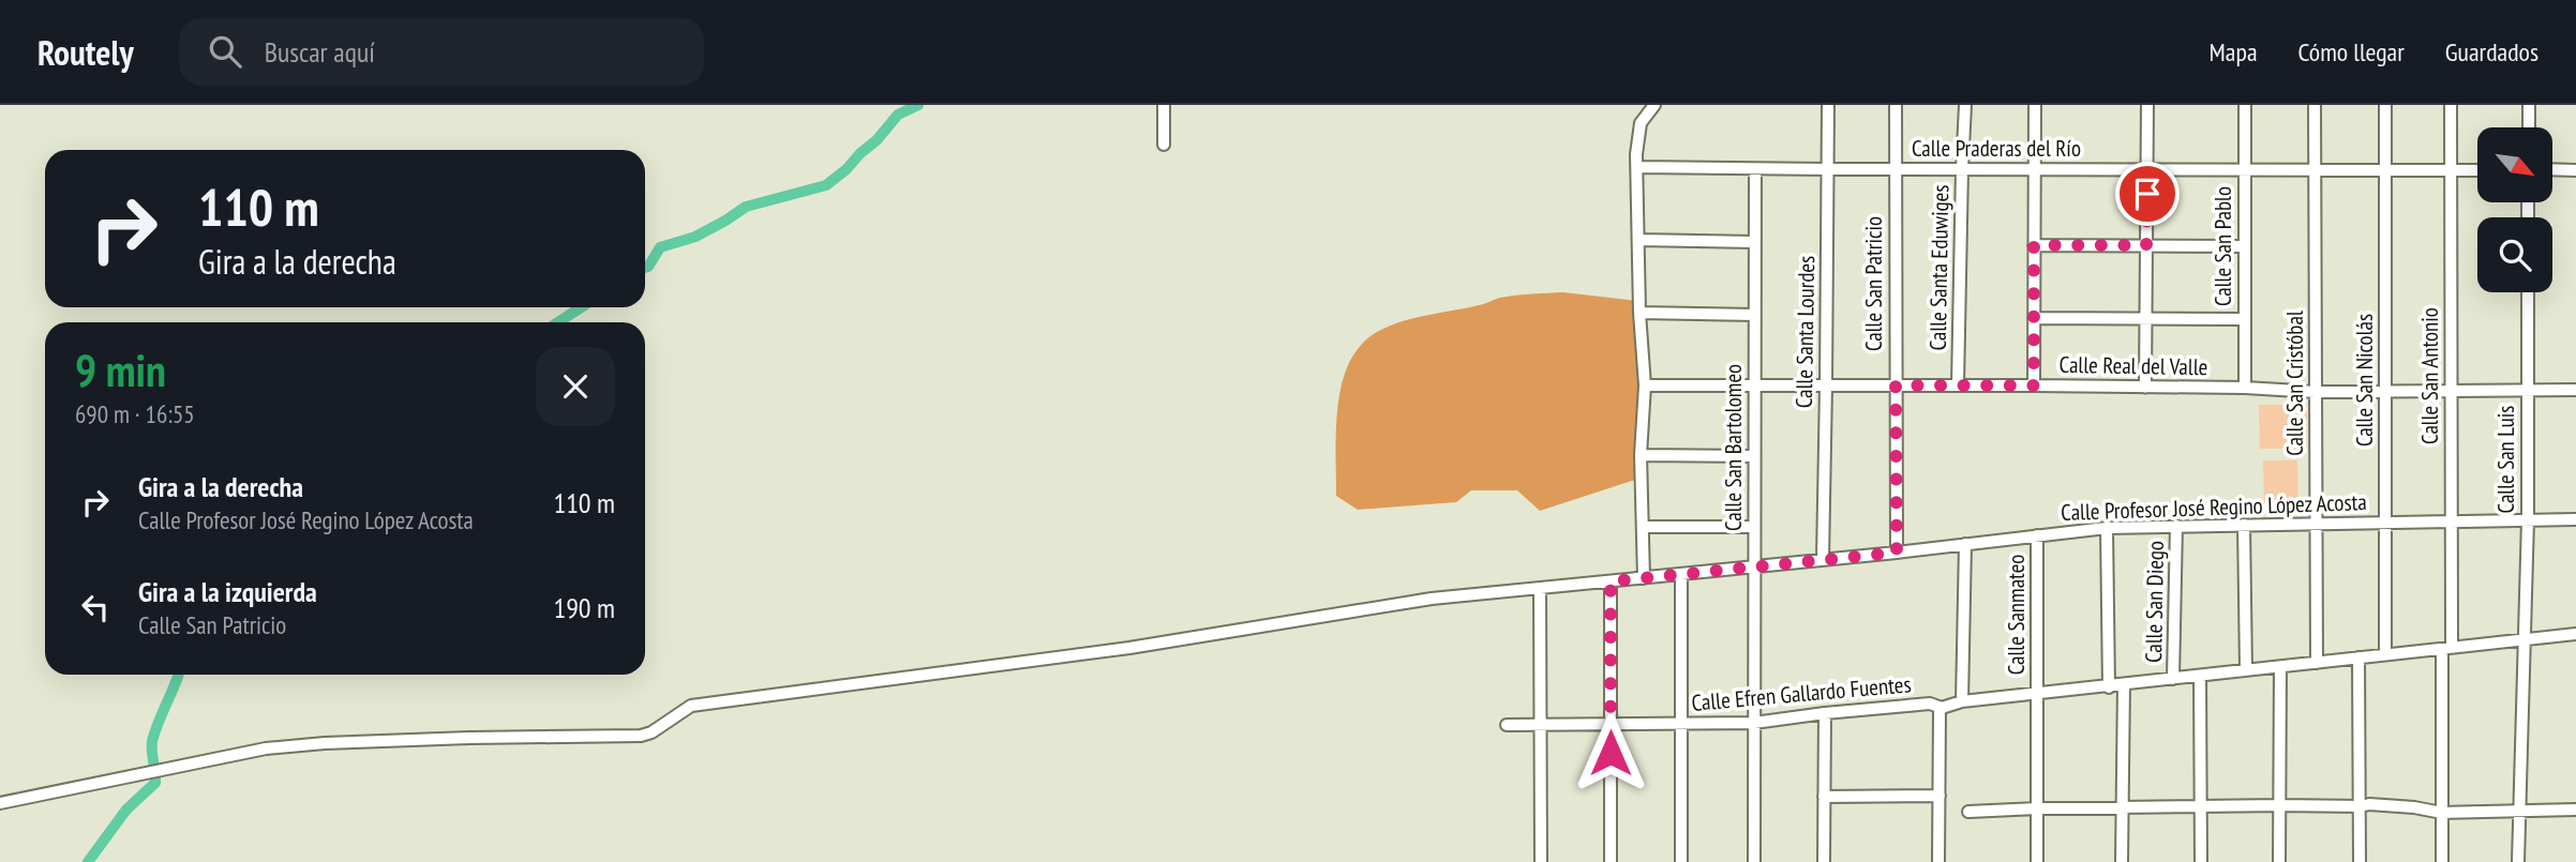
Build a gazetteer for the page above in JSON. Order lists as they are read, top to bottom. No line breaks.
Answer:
{"streets":{"street":["Calle Praderas del Río","Calle San Pablo","Calle Santa Eduwiges","Calle San Patricio","Calle Santa Lourdes","Calle Real del Valle","Calle San Antonio","Calle San Nicolás","Calle San Cristóbal","Calle San Bartolomeo","Calle San Luis","Calle Profesor José Regino López Acosta","Calle San Diego","Calle Sanmateo","Calle Efren Gallardo Fuentes"]},"crossings":[["Calle Praderas del Río","Calle San Pablo"],["Calle Praderas del Río","Calle Santa Eduwiges"],["Calle Praderas del Río","Calle San Patricio"],["Calle Praderas del Río","Calle Santa Lourdes"],["Calle Praderas del Río","Calle San Antonio"],["Calle Praderas del Río","Calle San Nicolás"],["Calle Praderas del Río","Calle San Cristóbal"],["Calle Praderas del Río","Calle San Bartolomeo"],["Calle San Pablo","Calle Real del Valle"],["Calle Santa Eduwiges","Calle Real del Valle"],["Calle San Patricio","Calle Real del Valle"],["Calle San Patricio","Calle Profesor José Regino López Acosta"],["Calle Santa Lourdes","Calle Real del Valle"],["Calle Santa Lourdes","Calle Profesor José Regino López Acosta"],["Calle Real del Valle","Calle San Antonio"],["Calle Real del Valle","Calle San Nicolás"],["Calle Real del Valle","Calle San Cristóbal"],["Calle Real del Valle","Calle San Bartolomeo"],["Calle Real del Valle","Calle San Luis"],["Calle San Antonio","Calle Profesor José Regino López Acosta"],["Calle San Antonio","Calle Efren Gallardo Fuentes"],["Calle San Nicolás","Calle Profesor José Regino López Acosta"],["Calle San Nicolás","Calle Efren Gallardo Fuentes"],["Calle San Cristóbal","Calle Profesor José Regino López Acosta"],["Calle San Cristóbal","Calle Efren Gallardo Fuentes"],["Calle San Bartolomeo","Calle Profesor José Regino López Acosta"],["Calle San Bartolomeo","Calle Efren Gallardo Fuentes"],["Calle San Luis","Calle Profesor José Regino López Acosta"],["Calle San Luis","Calle Efren Gallardo Fuentes"],["Calle Profesor José Regino López Acosta","Calle San Diego"],["Calle Profesor José Regino López Acosta","Calle Sanmateo"],["Calle San Diego","Calle Efren Gallardo Fuentes"],["Calle Sanmateo","Calle Efren Gallardo Fuentes"]],"north":"bottom right","page":{"header":"Routely","search":"Buscar aquí","nav":["Mapa","Cómo llegar","Guardados"],"turn":["110 m","Gira a la derecha"],"heading":["9 min","690 m · 16:55"],"list":[{"name":"Gira a la derecha","note":"Calle Profesor José Regino López Acosta","value":"110 m"},{"name":"Gira a la izquierda","note":"Calle San Patricio","value":"190 m"}]}}
